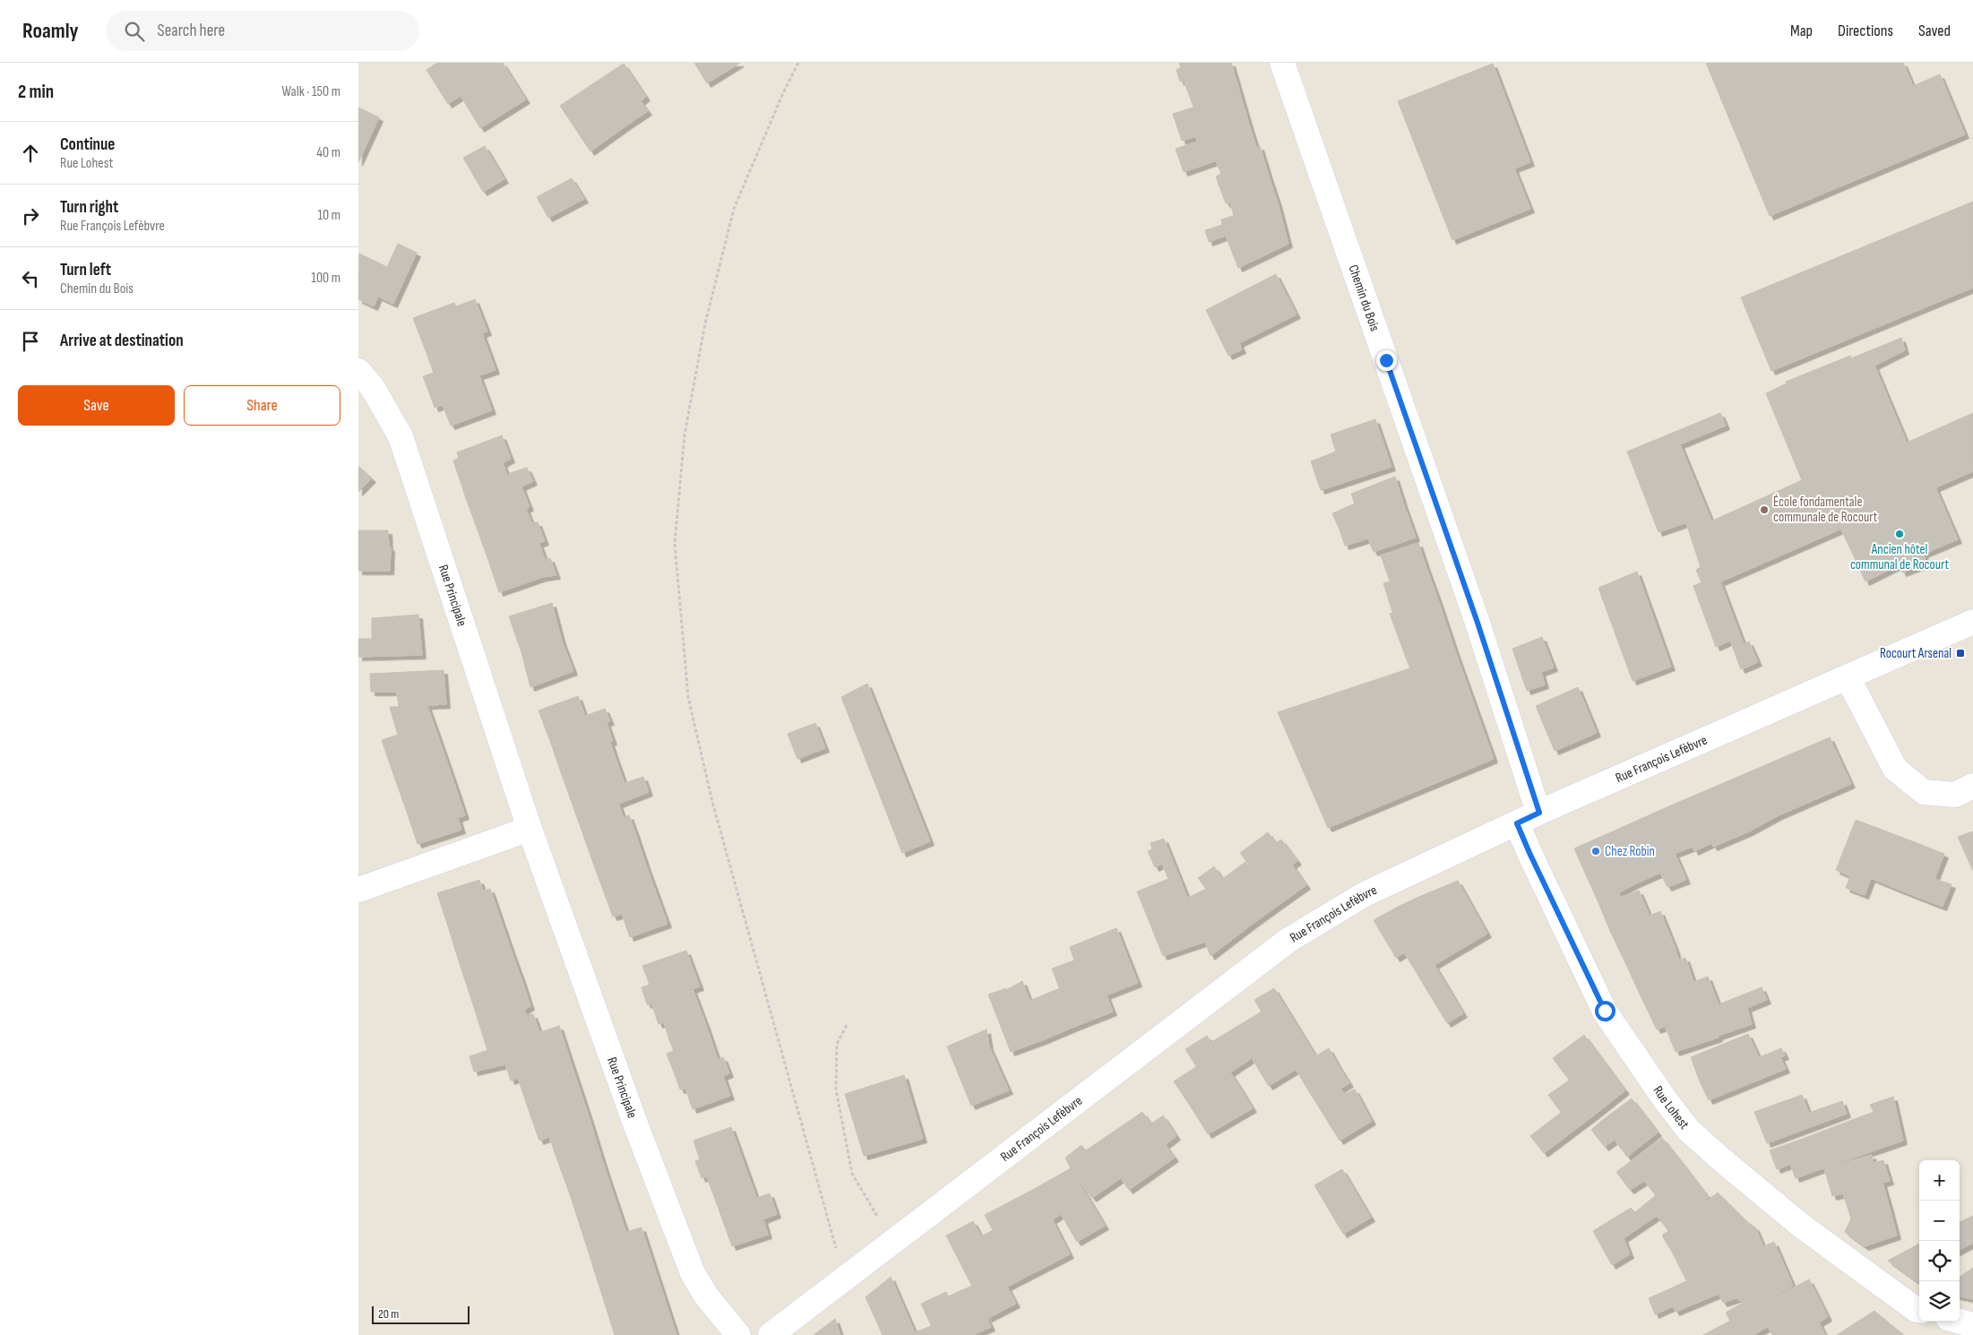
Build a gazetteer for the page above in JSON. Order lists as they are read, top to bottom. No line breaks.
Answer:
{"streets":{"street":["Chemin du Bois","Rue Principale","Rue François Lefèbvre","Rue Lohest"]},"crossings":[["Chemin du Bois","Rue François Lefèbvre"],["Rue François Lefèbvre","Rue Lohest"]],"places":{"other":["École fondamentale communale de Rocourt","Ancien hôtel communal de Rocourt","Chez Robin"],"transit":["Rocourt Arsenal"]},"scale_bar":"20 m","page":{"header":"Roamly","search":"Search here","nav":["Map","Directions","Saved"],"heading":["2 min","Walk · 150 m"],"list":[["Continue","Rue Lohest","40 m"],["Turn right","Rue François Lefèbvre","10 m"],["Turn left","Chemin du Bois","100 m"],"Arrive at destination"],"buttons":["Save","Share"],"map_buttons":["+","−"],"scale":"20 m"}}
